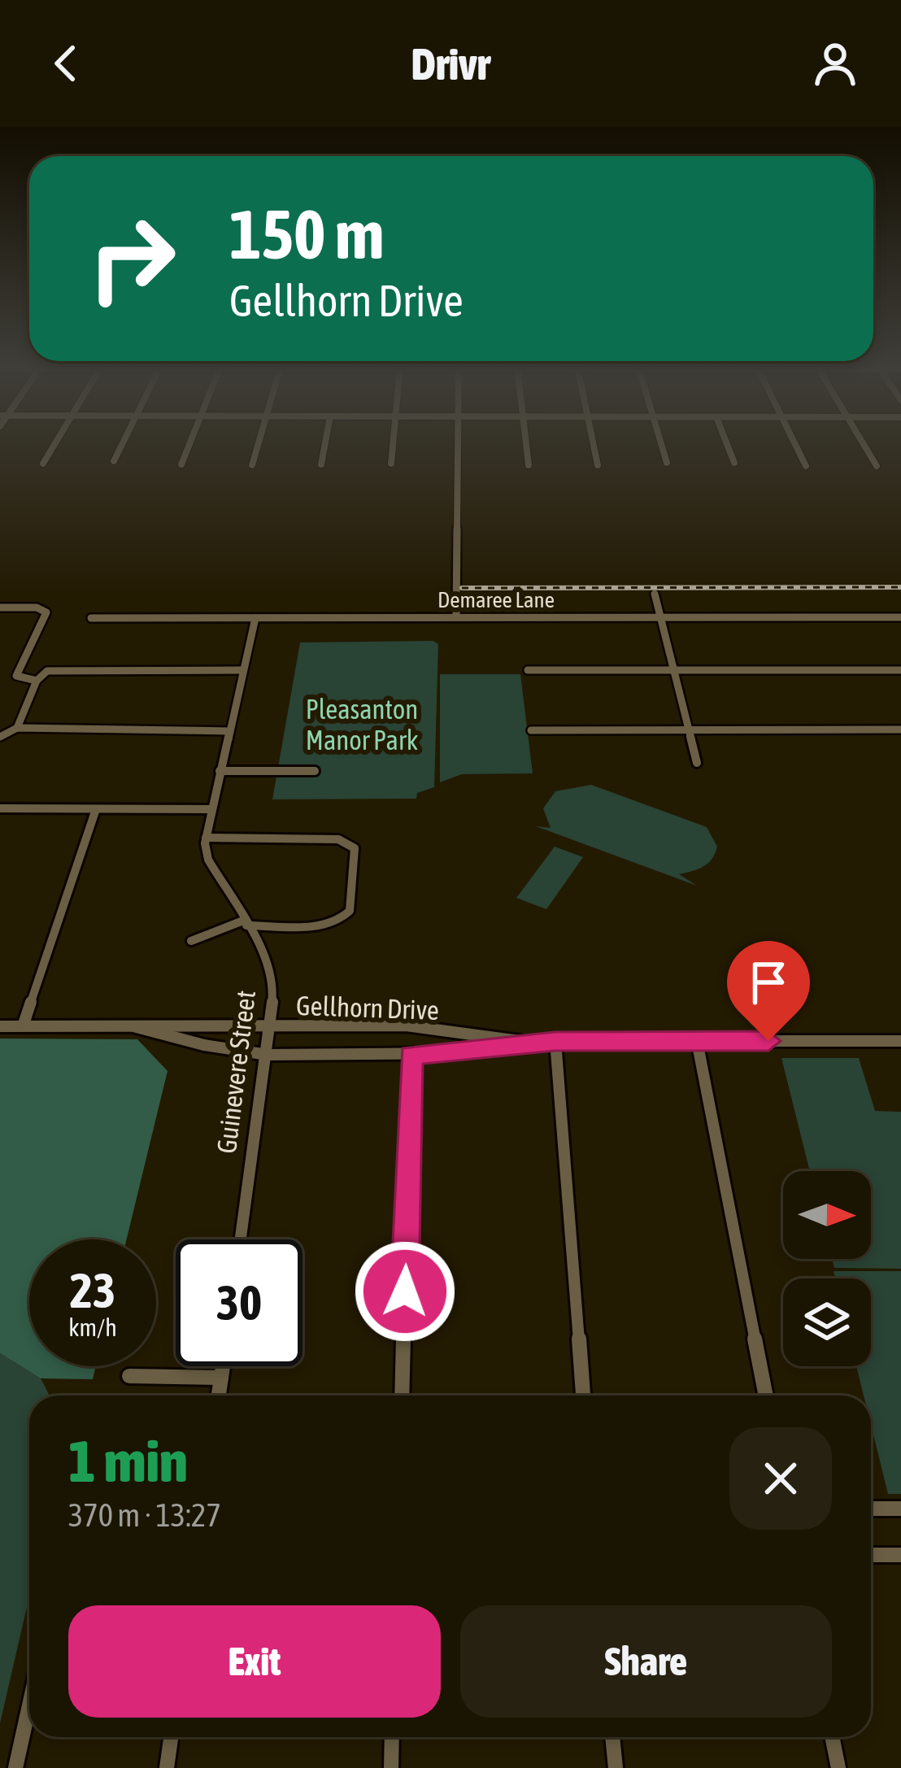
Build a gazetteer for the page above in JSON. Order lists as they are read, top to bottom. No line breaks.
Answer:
{"streets":{"street":["Demaree Lane","Gellhorn Drive","Guinevere Street"]},"crossings":[["Gellhorn Drive","Guinevere Street"]],"parks":["Pleasanton Manor Park"],"north":"right","page":{"header":"Drivr","turn":["150 m","Gellhorn Drive"],"speed":"23 km/h","limit":"30","heading":["1 min","370 m · 13:27"],"buttons":["Exit","Share"]}}
